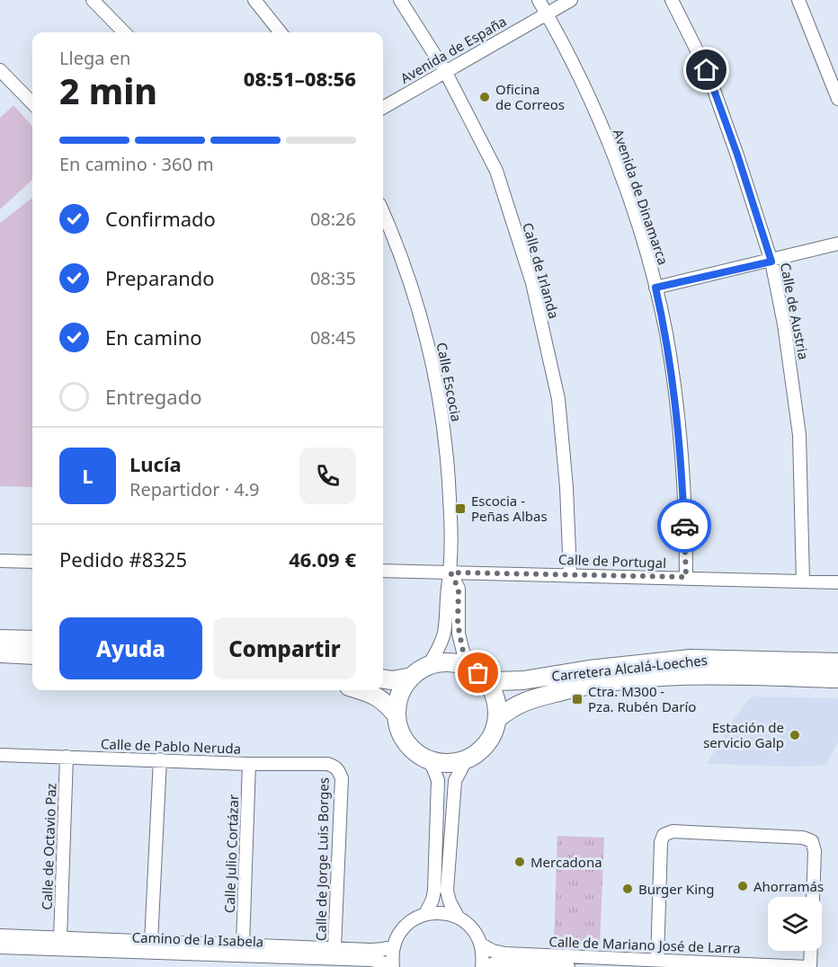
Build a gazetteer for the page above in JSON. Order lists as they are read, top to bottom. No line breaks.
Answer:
{"streets":{"main road":["Carretera Alcalá-Loeches"],"street":["Avenida de España","Avenida de Dinamarca","Calle de Irlanda","Calle de Austria","Calle Escocia","Calle de Portugal","Calle de Pablo Neruda","Calle de Octavio Paz","Calle Julio Cortázar","Calle de Jorge Luis Borges","Camino de la Isabela","Calle de Mariano José de Larra"]},"crossings":[["Avenida de España","Avenida de Dinamarca"],["Avenida de España","Calle de Irlanda"],["Avenida de Dinamarca","Calle de Portugal"],["Calle de Irlanda","Calle de Portugal"],["Calle de Austria","Calle de Portugal"],["Calle Escocia","Calle de Portugal"],["Calle Escocia","Carretera Alcalá-Loeches"],["Calle de Pablo Neruda","Calle de Octavio Paz"],["Calle de Pablo Neruda","Calle Julio Cortázar"],["Calle de Pablo Neruda","Calle de Jorge Luis Borges"],["Calle de Octavio Paz","Camino de la Isabela"],["Calle Julio Cortázar","Camino de la Isabela"],["Calle de Jorge Luis Borges","Camino de la Isabela"]],"places":{"other":["Oficina de Correos","Estación de servicio Galp","Mercadona","Ahorramás","Burger King"],"transit":["Escocia - Peñas Albas","Ctra. M300 - Pza. Rubén Darío"]},"page":{"heading":["2 min","Llega en","08:51–08:56"],"panel":["Lucía","Repartidor · 4.9","Pedido #8325","46.09 €"],"bar":"En camino · 360 m","list":[["Confirmado","08:26"],["Preparando","08:35"],["En camino","08:45"],"Entregado"],"round":"L","buttons":["Ayuda","Compartir"]}}
